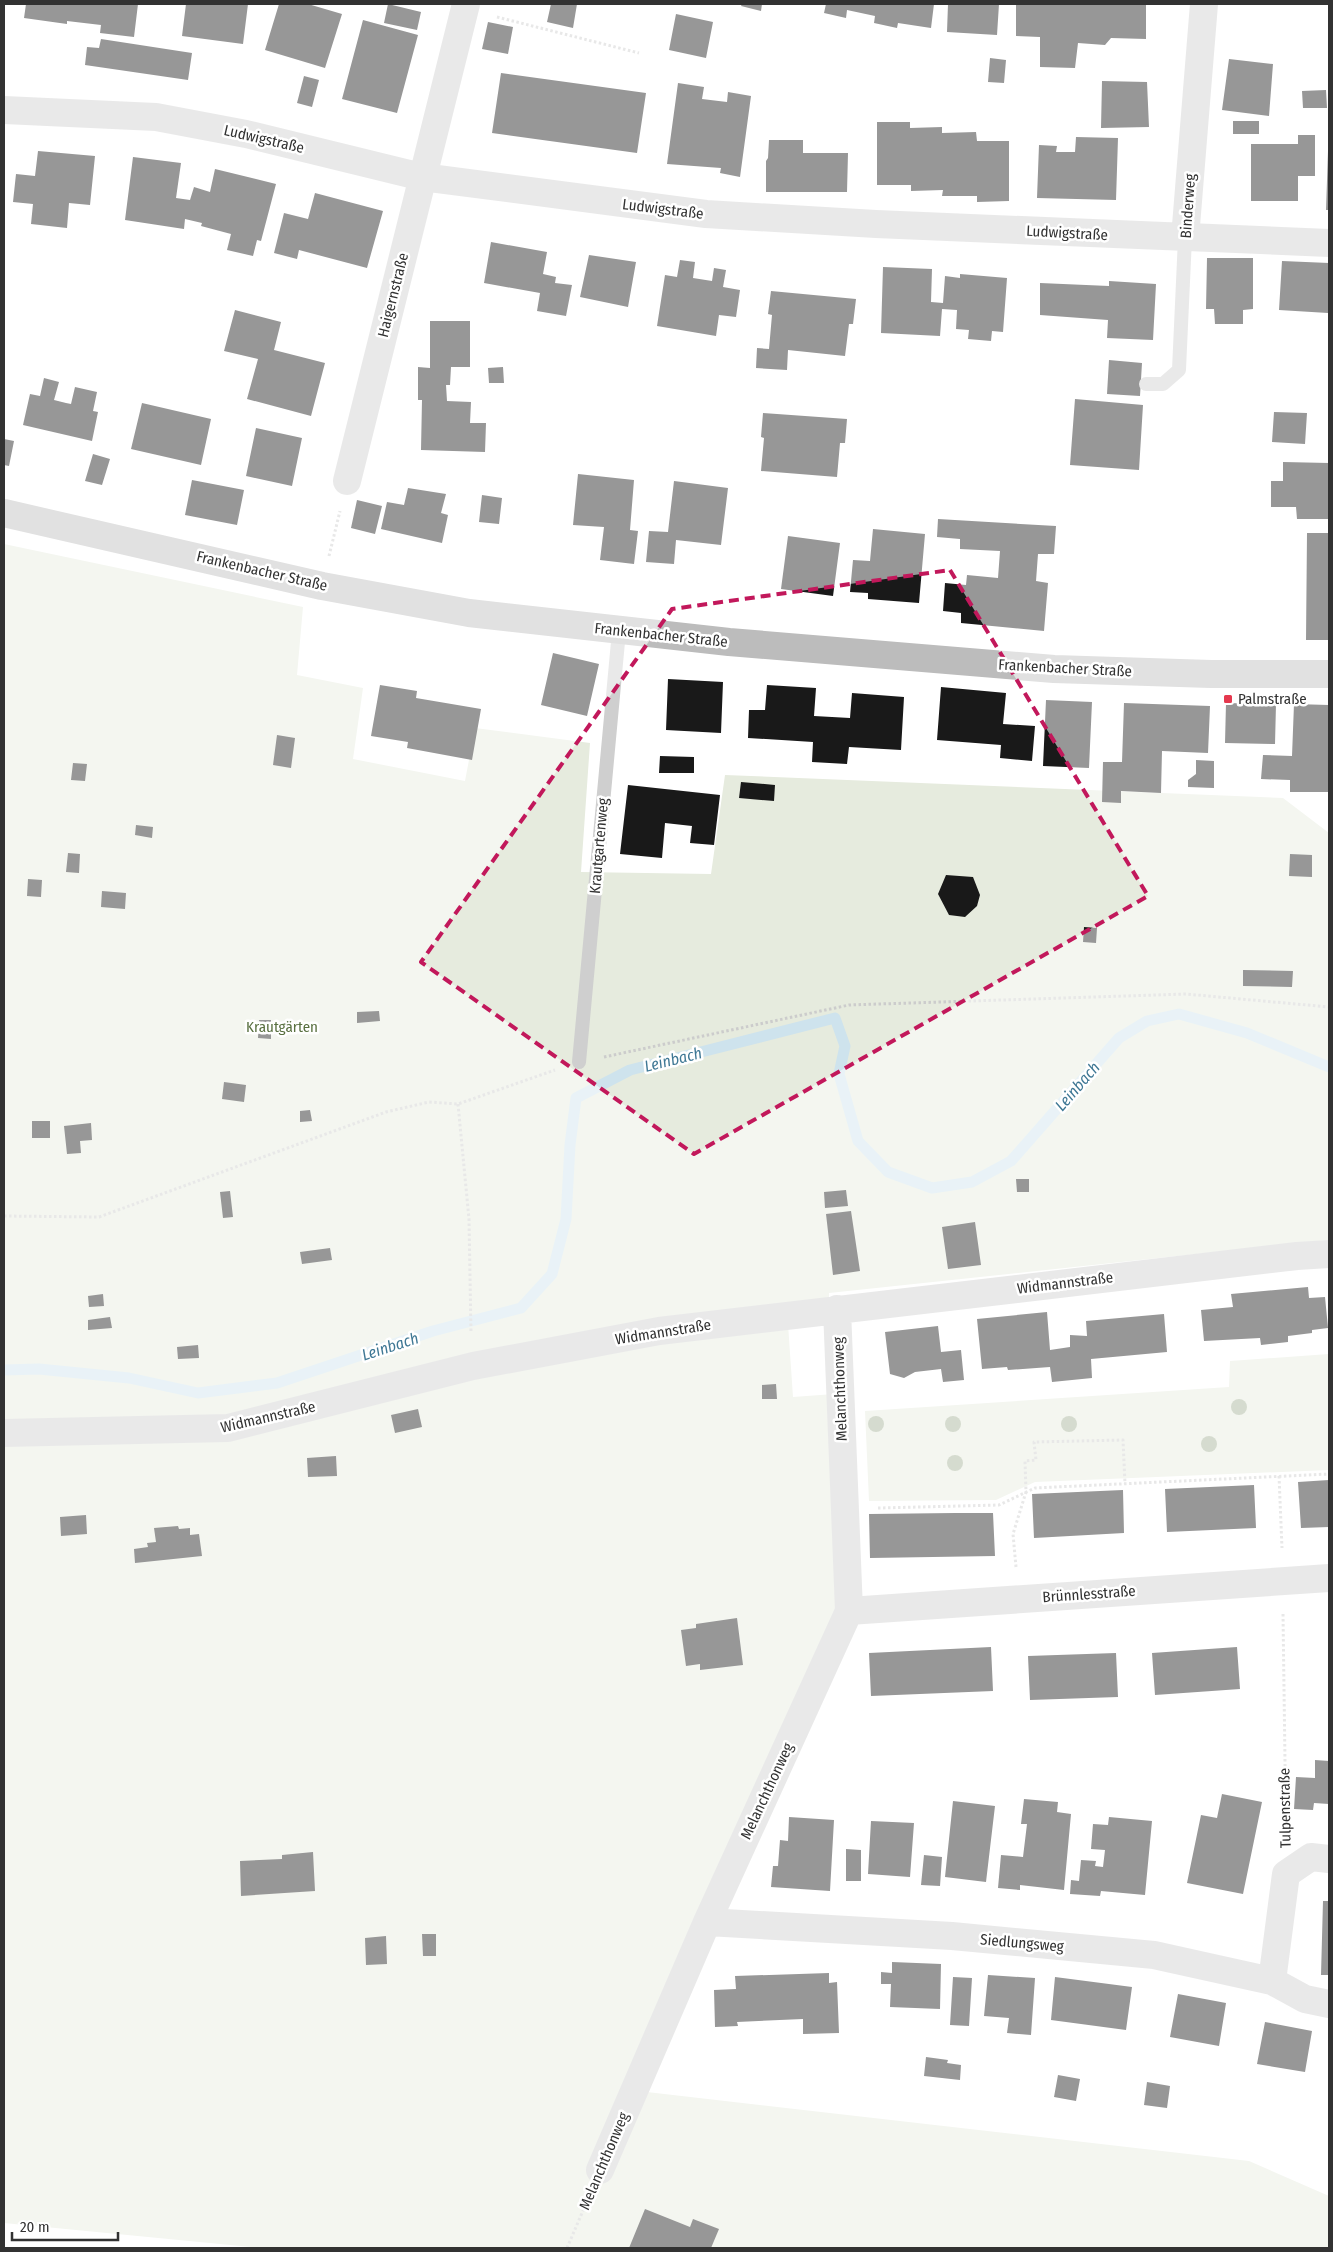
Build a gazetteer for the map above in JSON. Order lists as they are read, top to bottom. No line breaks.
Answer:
{"streets":{"main road":["Frankenbacher Straße"],"street":["Ludwigstraße","Binderweg","Haigernstraße","Widmannstraße","Melanchthonweg","Brünnlesstraße","Siedlungsweg"],"lane":["Krautgartenweg"],"path":["Tulpenstraße"]},"crossings":[["Ludwigstraße","Binderweg"],["Ludwigstraße","Haigernstraße"],["Frankenbacher Straße","Krautgartenweg"],["Widmannstraße","Melanchthonweg"],["Melanchthonweg","Brünnlesstraße"],["Melanchthonweg","Siedlungsweg"]],"water":["Leinbach"],"parks":["Krautgärten"],"places":{"transit":["Palmstraße"]},"scale_bar":"20 m"}
